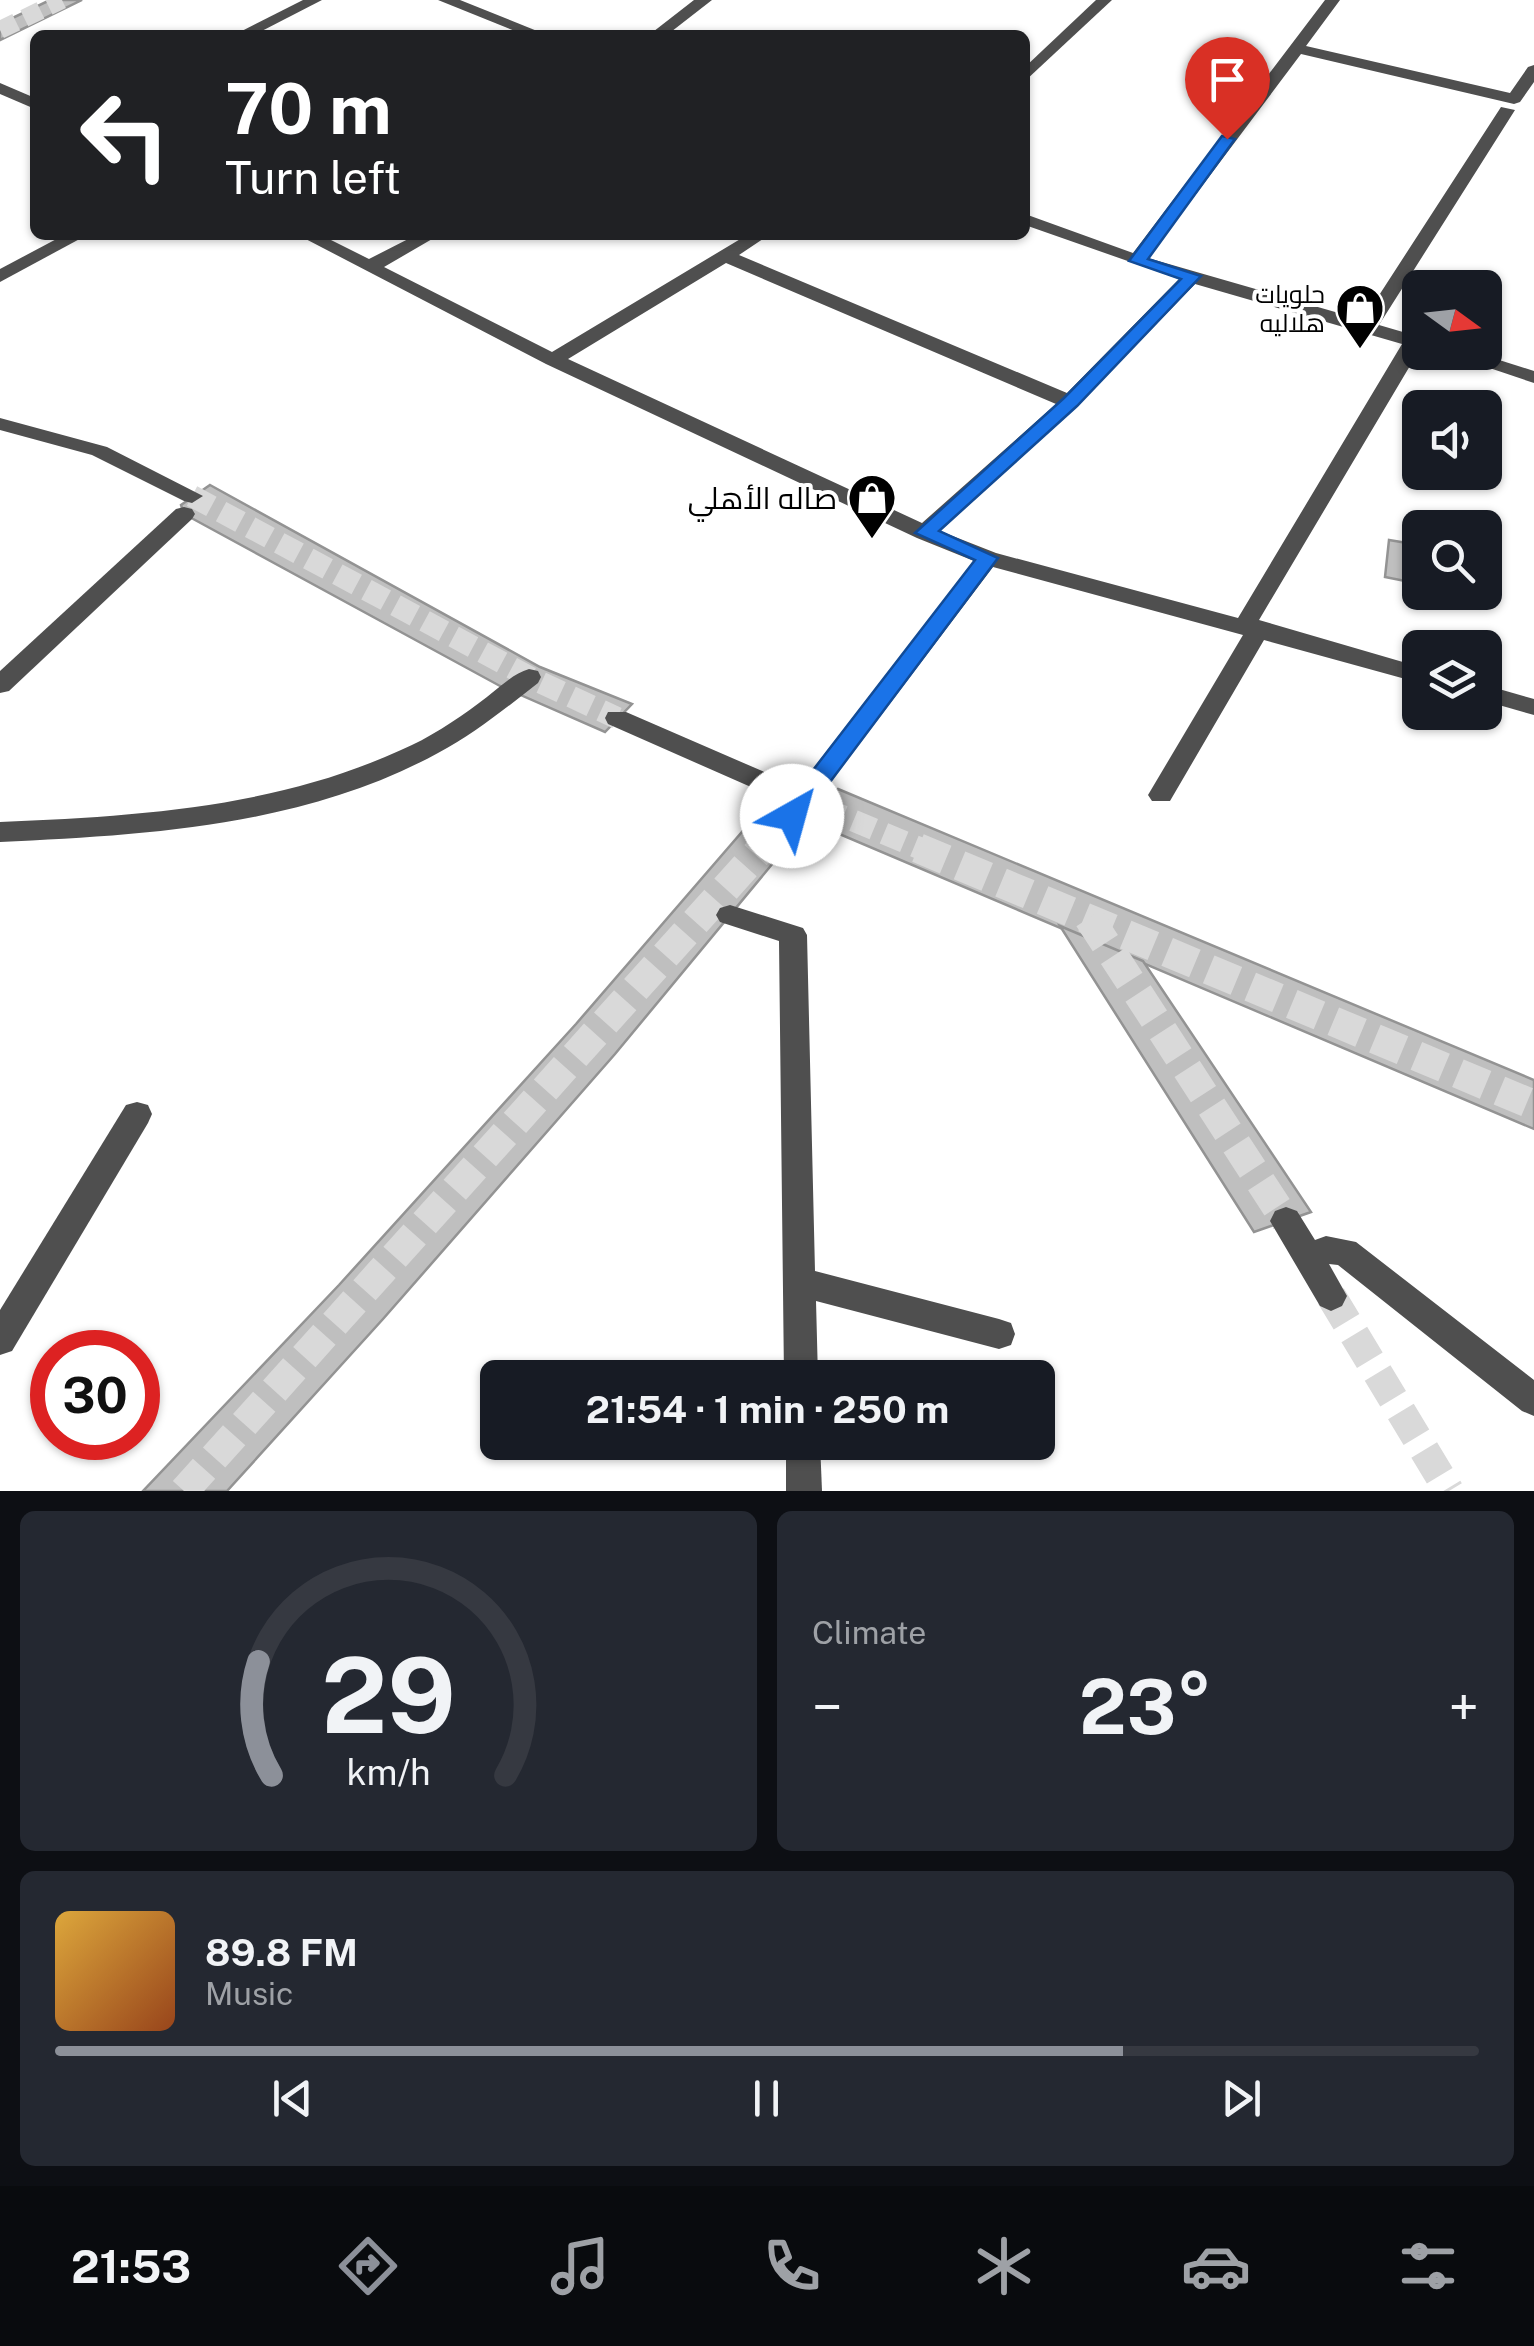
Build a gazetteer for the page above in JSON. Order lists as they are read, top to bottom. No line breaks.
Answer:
{"places":{"shop":["حلويات هلاليه","صاله الأهلي"]},"north":"right","page":{"turn":["70 m","Turn left"],"limit":"30","trip":"21:54 · 1 min · 250 m","tile":"Climate","heat":["−","23°","+"],"song":["89.8 FM","Music"],"tabs":"21:53","gauge":["29","km/h"]}}
